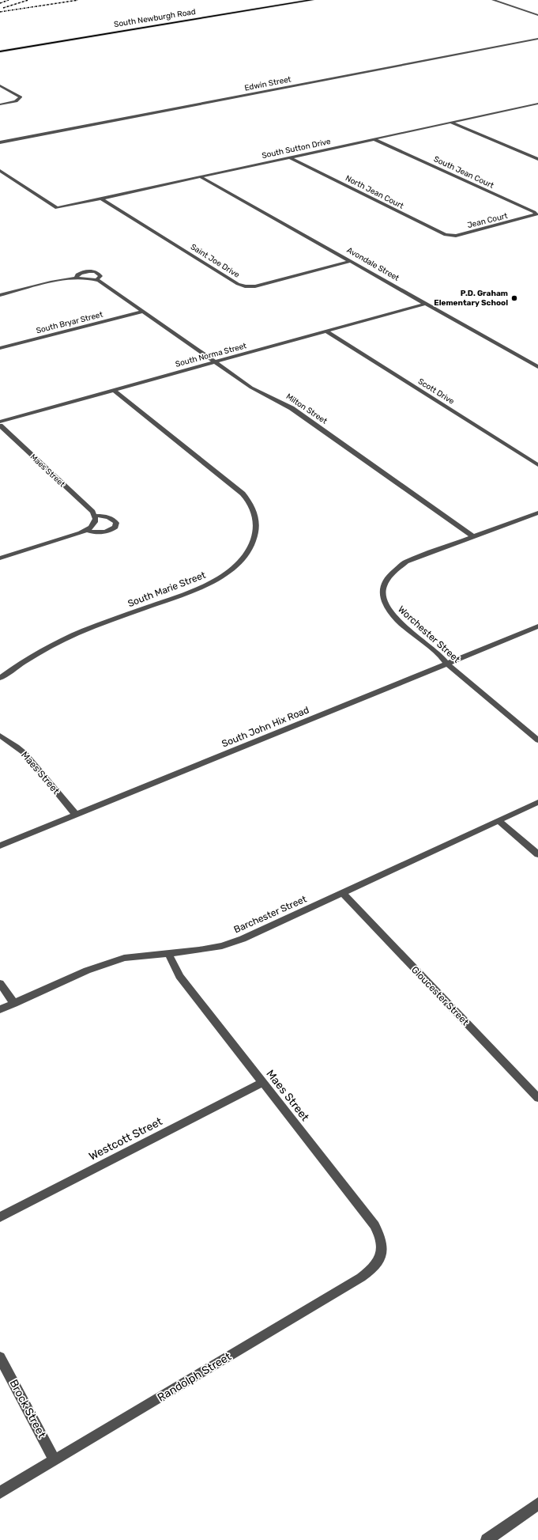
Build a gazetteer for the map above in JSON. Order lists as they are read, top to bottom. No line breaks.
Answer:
{"streets":{"main road":["South Newburgh Road"],"street":["Edwin Street","South Sutton Drive","South Jean Court","North Jean Court","Jean Court","Saint Joe Drive","Avondale Street","South Bryar Street","South Norma Street","Scott Drive","Milton Street","Maes Street","South Marie Street","Worchester Street","South John Hix Road","Barchester Street","Gloucester Street","Westcott Street","Randolph Street","Brock Street"]},"crossings":[["South Sutton Drive","South Jean Court"],["South Sutton Drive","North Jean Court"],["South Sutton Drive","Saint Joe Drive"],["South Sutton Drive","Avondale Street"],["South Jean Court","Jean Court"],["North Jean Court","Jean Court"],["Saint Joe Drive","Avondale Street"],["Avondale Street","South Norma Street"],["South Bryar Street","Milton Street"],["South Norma Street","Scott Drive"],["South Norma Street","Milton Street"],["South Norma Street","South Marie Street"],["Milton Street","Worchester Street"],["Maes Street","South John Hix Road"],["Maes Street","Barchester Street"],["Maes Street","Westcott Street"],["Maes Street","Randolph Street"],["Worchester Street","South John Hix Road"],["Barchester Street","Gloucester Street"],["Randolph Street","Brock Street"]],"places":["P.D. Graham Elementary School"]}
